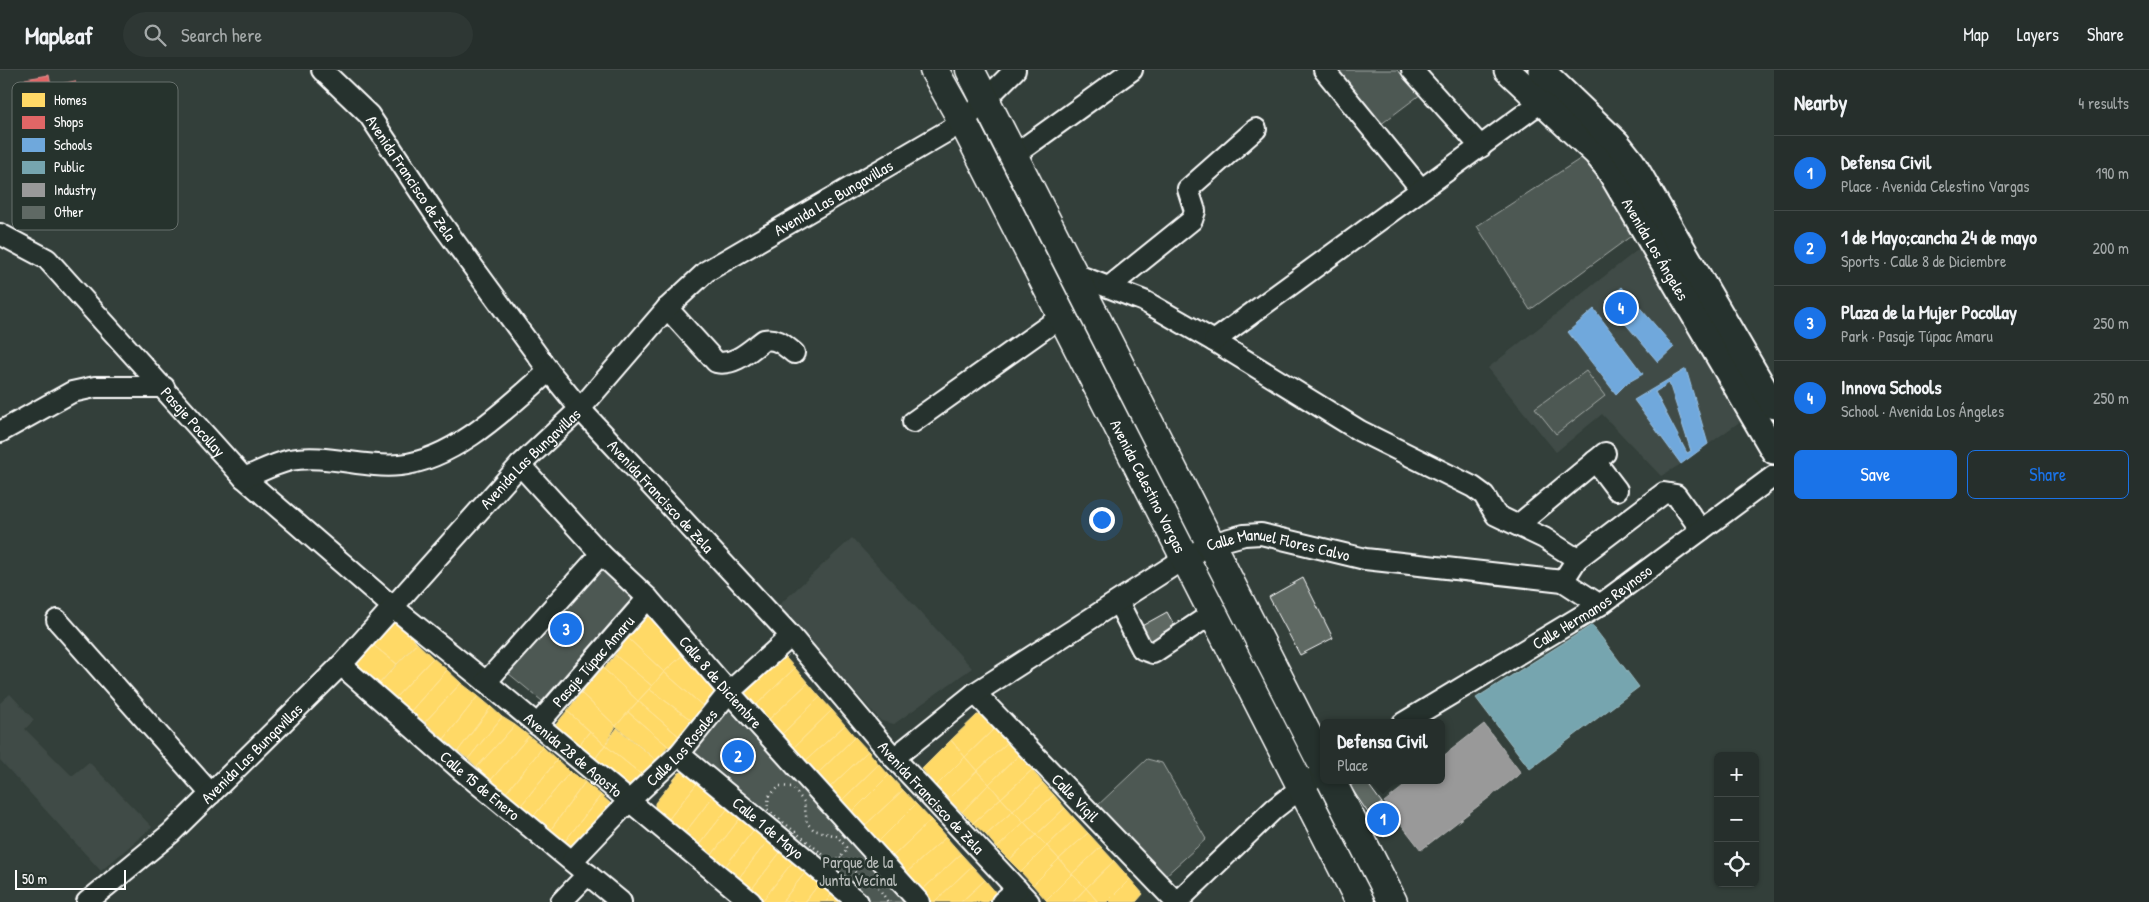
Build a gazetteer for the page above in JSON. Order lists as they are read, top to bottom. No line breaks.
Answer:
{"streets":{"highway":["Avenida Celestino Vargas"],"main road":["Avenida Los Ángeles"],"street":["Avenida Francisco de Zela","Avenida Las Bungavillas","Pasaje Pocollay","Calle Manuel Flores Calvo","Calle Hermanos Reynoso","Pasaje Túpac Amaru","Calle 8 de Diciembre","Calle Los Rosales","Avenida 28 de Agosto","Calle 15 de Enero","Calle Vigil","Calle 1 de Mayo"]},"crossings":[["Avenida Francisco de Zela","Avenida Las Bungavillas"],["Avenida Francisco de Zela","Calle Manuel Flores Calvo"],["Avenida Francisco de Zela","Calle Los Rosales"],["Avenida Las Bungavillas","Pasaje Pocollay"],["Avenida Las Bungavillas","Avenida Celestino Vargas"],["Avenida Las Bungavillas","Calle 8 de Diciembre"],["Avenida Las Bungavillas","Avenida 28 de Agosto"],["Avenida Las Bungavillas","Calle 15 de Enero"],["Pasaje Pocollay","Avenida 28 de Agosto"],["Avenida Celestino Vargas","Calle Manuel Flores Calvo"],["Calle Manuel Flores Calvo","Calle Hermanos Reynoso"],["Calle Manuel Flores Calvo","Calle Vigil"],["Pasaje Túpac Amaru","Calle 8 de Diciembre"],["Pasaje Túpac Amaru","Avenida 28 de Agosto"],["Calle 8 de Diciembre","Calle Los Rosales"],["Calle Los Rosales","Avenida 28 de Agosto"],["Calle Los Rosales","Calle 15 de Enero"],["Calle Los Rosales","Calle 1 de Mayo"]],"parks":["Parque de la Junta Vecinal"],"legend":["Homes","Shops","Schools","Public","Industry","Other"],"scale_bar":"50 m","page":{"header":"Mapleaf","search":"Search here","nav":["Map","Layers","Share"],"heading":["Nearby","4 results"],"list":[{"mark":"1","name":"Defensa Civil","note":"Place · Avenida Celestino Vargas","value":"190 m"},{"mark":"2","name":"1 de Mayo;cancha 24 de mayo","note":"Sports · Calle 8 de Diciembre","value":"200 m"},{"mark":"3","name":"Plaza de la Mujer Pocollay","note":"Park · Pasaje Túpac Amaru","value":"250 m"},{"mark":"4","name":"Innova Schools","note":"School · Avenida Los Ángeles","value":"250 m"}],"pins":["4","3","2","1"],"buttons":["Save","Share"],"popup":["Defensa Civil","Place"],"map_buttons":["+","−"],"scale":"50 m"}}
